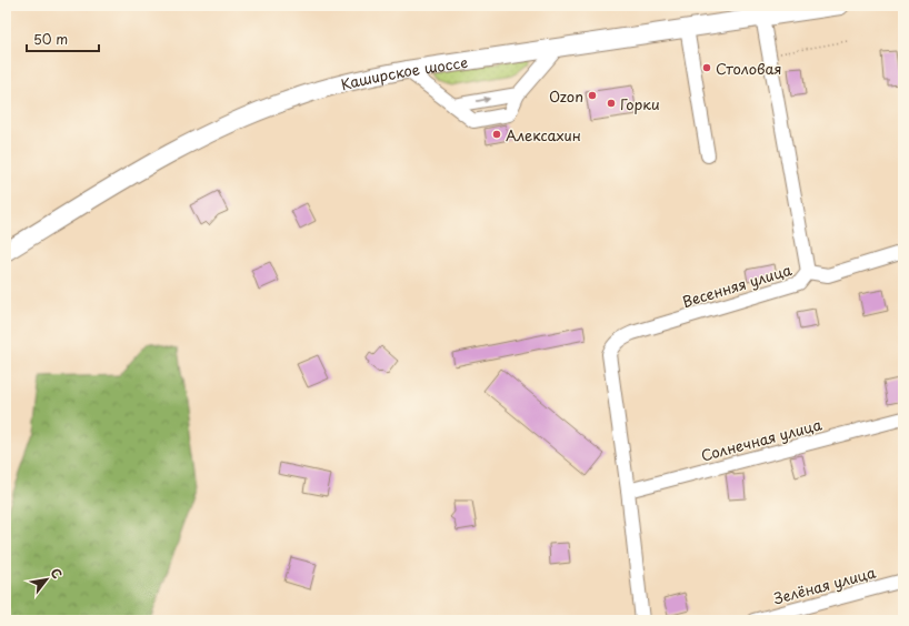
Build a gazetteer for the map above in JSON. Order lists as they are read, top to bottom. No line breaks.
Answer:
{"streets":{"main road":["Каширское шоссе"],"street":["Весенняя улица","Солнечная улица","Зелёная улица"]},"crossings":[["Весенняя улица","Солнечная улица"]],"places":["Столовая","Ozon","Горки","Алексахин"],"scale_bar":"50 m","north":"top right"}
